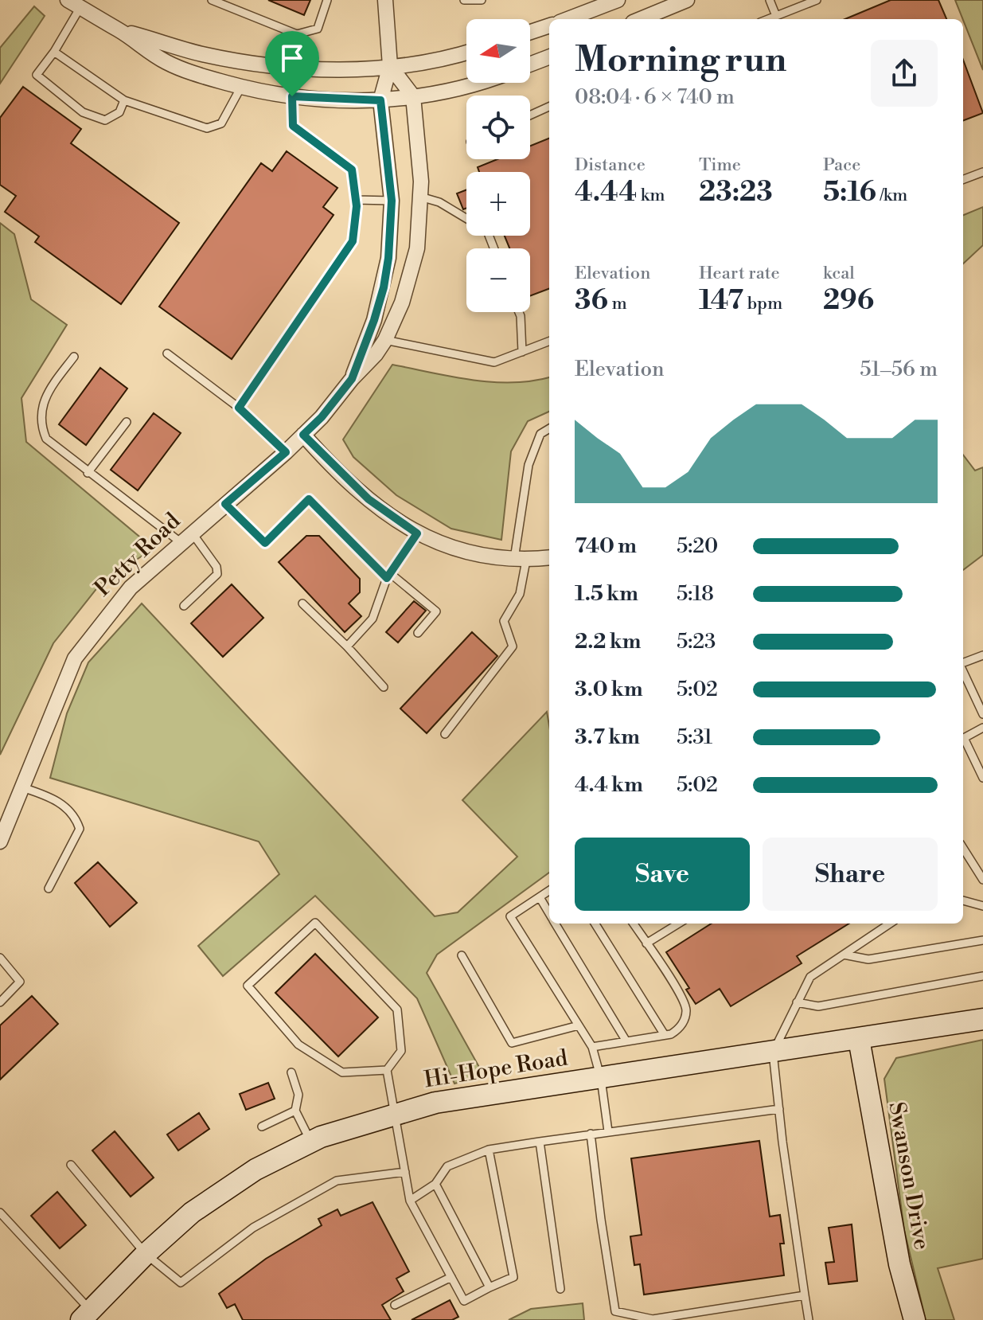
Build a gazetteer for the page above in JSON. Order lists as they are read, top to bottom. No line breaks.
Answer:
{"streets":{"street":["Petty Road","Hi-Hope Road","Swanson Drive"]},"crossings":[["Hi-Hope Road","Swanson Drive"]],"north":"left","page":{"map_buttons":["+","−"],"heading":["Morning run","08:04 · 6 × 740 m"],"stats":[["Distance","4.44 km"],["Time","23:23"],["Pace","5:16 /km"],["Elevation","36 m"],["Heart rate","147 bpm"],["kcal","296"]],"chart":["Elevation","51–56 m"],"list":[{"name":"740 m","note":"5:20"},{"name":"1.5 km","note":"5:18"},{"name":"2.2 km","note":"5:23"},{"name":"3.0 km","note":"5:02"},{"name":"3.7 km","note":"5:31"},{"name":"4.4 km","note":"5:02"}],"buttons":["Save","Share"]}}
